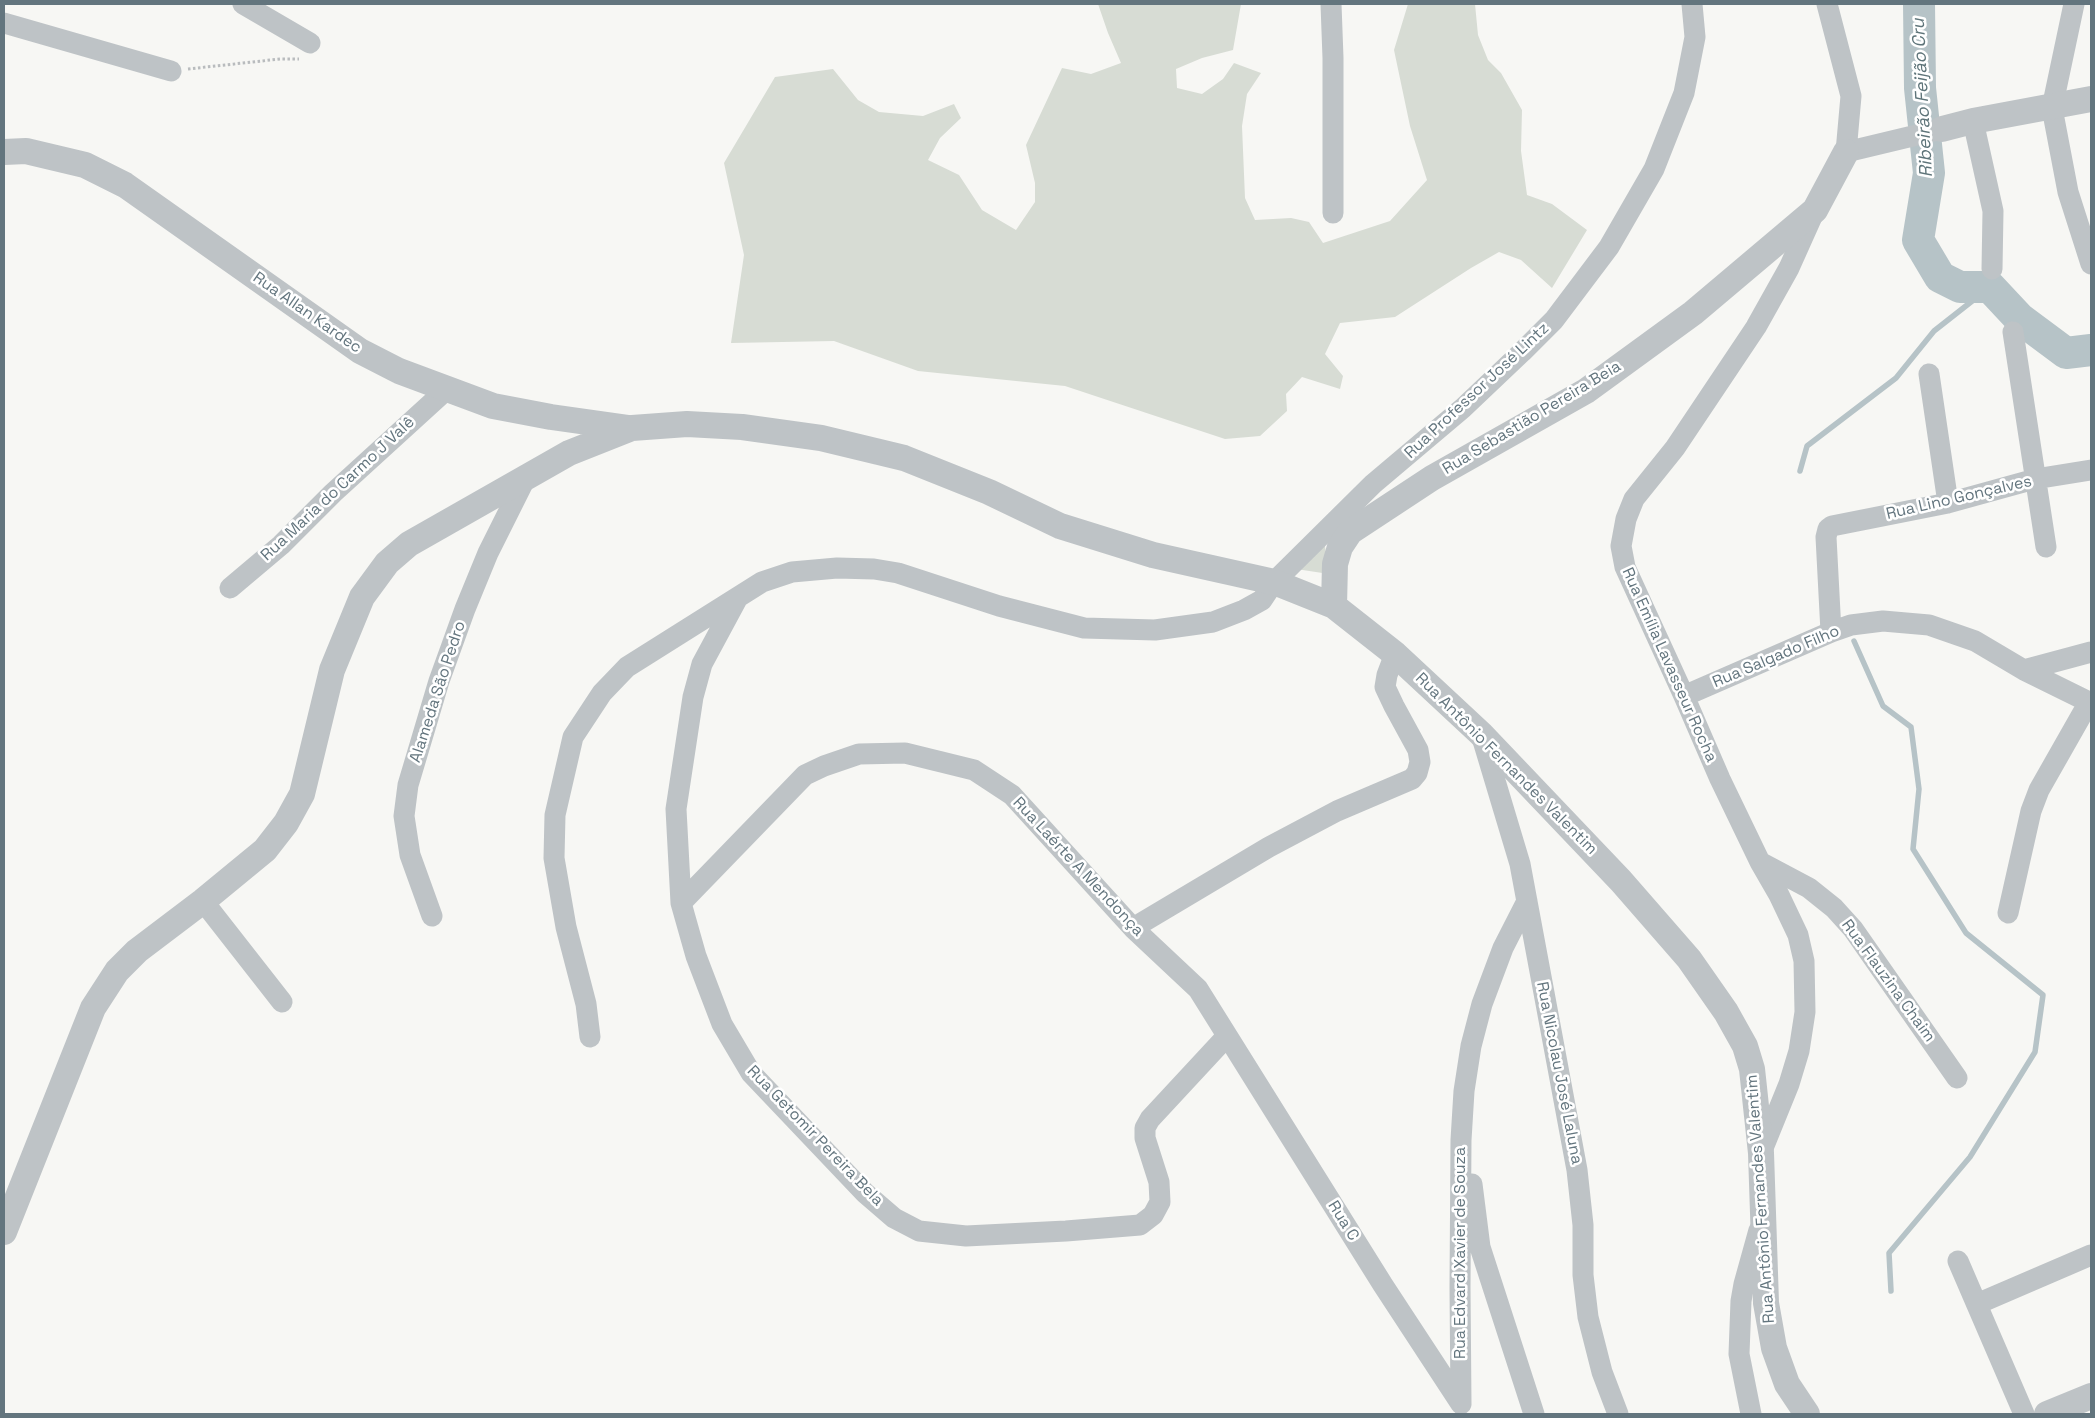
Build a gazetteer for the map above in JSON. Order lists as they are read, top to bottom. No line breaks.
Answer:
{"streets":{"street":["Rua Allan Kardec","Rua Professor José Lintz","Rua Sebastião Pereira Beia","Rua Maria do Carmo J Valê","Rua Lino Gonçalves","Rua Salgado Filho","Rua Emília Lavasseur Rocha","Alameda São Pedro","Rua Antônio Fernandes Valentim","Rua Laérte A Mendonça","Rua Flauzina Chaim","Rua Nicolau José Laluna","Rua Getomir Pereira Bela","Rua C","Rua Edvard Xavier de Souza"]},"crossings":[["Rua Allan Kardec","Rua Maria do Carmo J Valê"],["Rua Allan Kardec","Rua Antônio Fernandes Valentim"],["Rua Professor José Lintz","Rua Antônio Fernandes Valentim"],["Rua Professor José Lintz","Rua Getomir Pereira Bela"],["Rua Sebastião Pereira Beia","Rua Emília Lavasseur Rocha"],["Rua Sebastião Pereira Beia","Rua Antônio Fernandes Valentim"],["Rua Lino Gonçalves","Rua Salgado Filho"],["Rua Salgado Filho","Rua Emília Lavasseur Rocha"],["Rua Emília Lavasseur Rocha","Rua Antônio Fernandes Valentim"],["Rua Emília Lavasseur Rocha","Rua Flauzina Chaim"],["Alameda São Pedro","Rua Antônio Fernandes Valentim"],["Rua Antônio Fernandes Valentim","Rua Nicolau José Laluna"],["Rua Laérte A Mendonça","Rua Getomir Pereira Bela"],["Rua Laérte A Mendonça","Rua C"],["Rua Nicolau José Laluna","Rua Edvard Xavier de Souza"],["Rua Getomir Pereira Bela","Rua C"],["Rua C","Rua Edvard Xavier de Souza"]],"water":["Ribeirão Feijão Cru"]}
